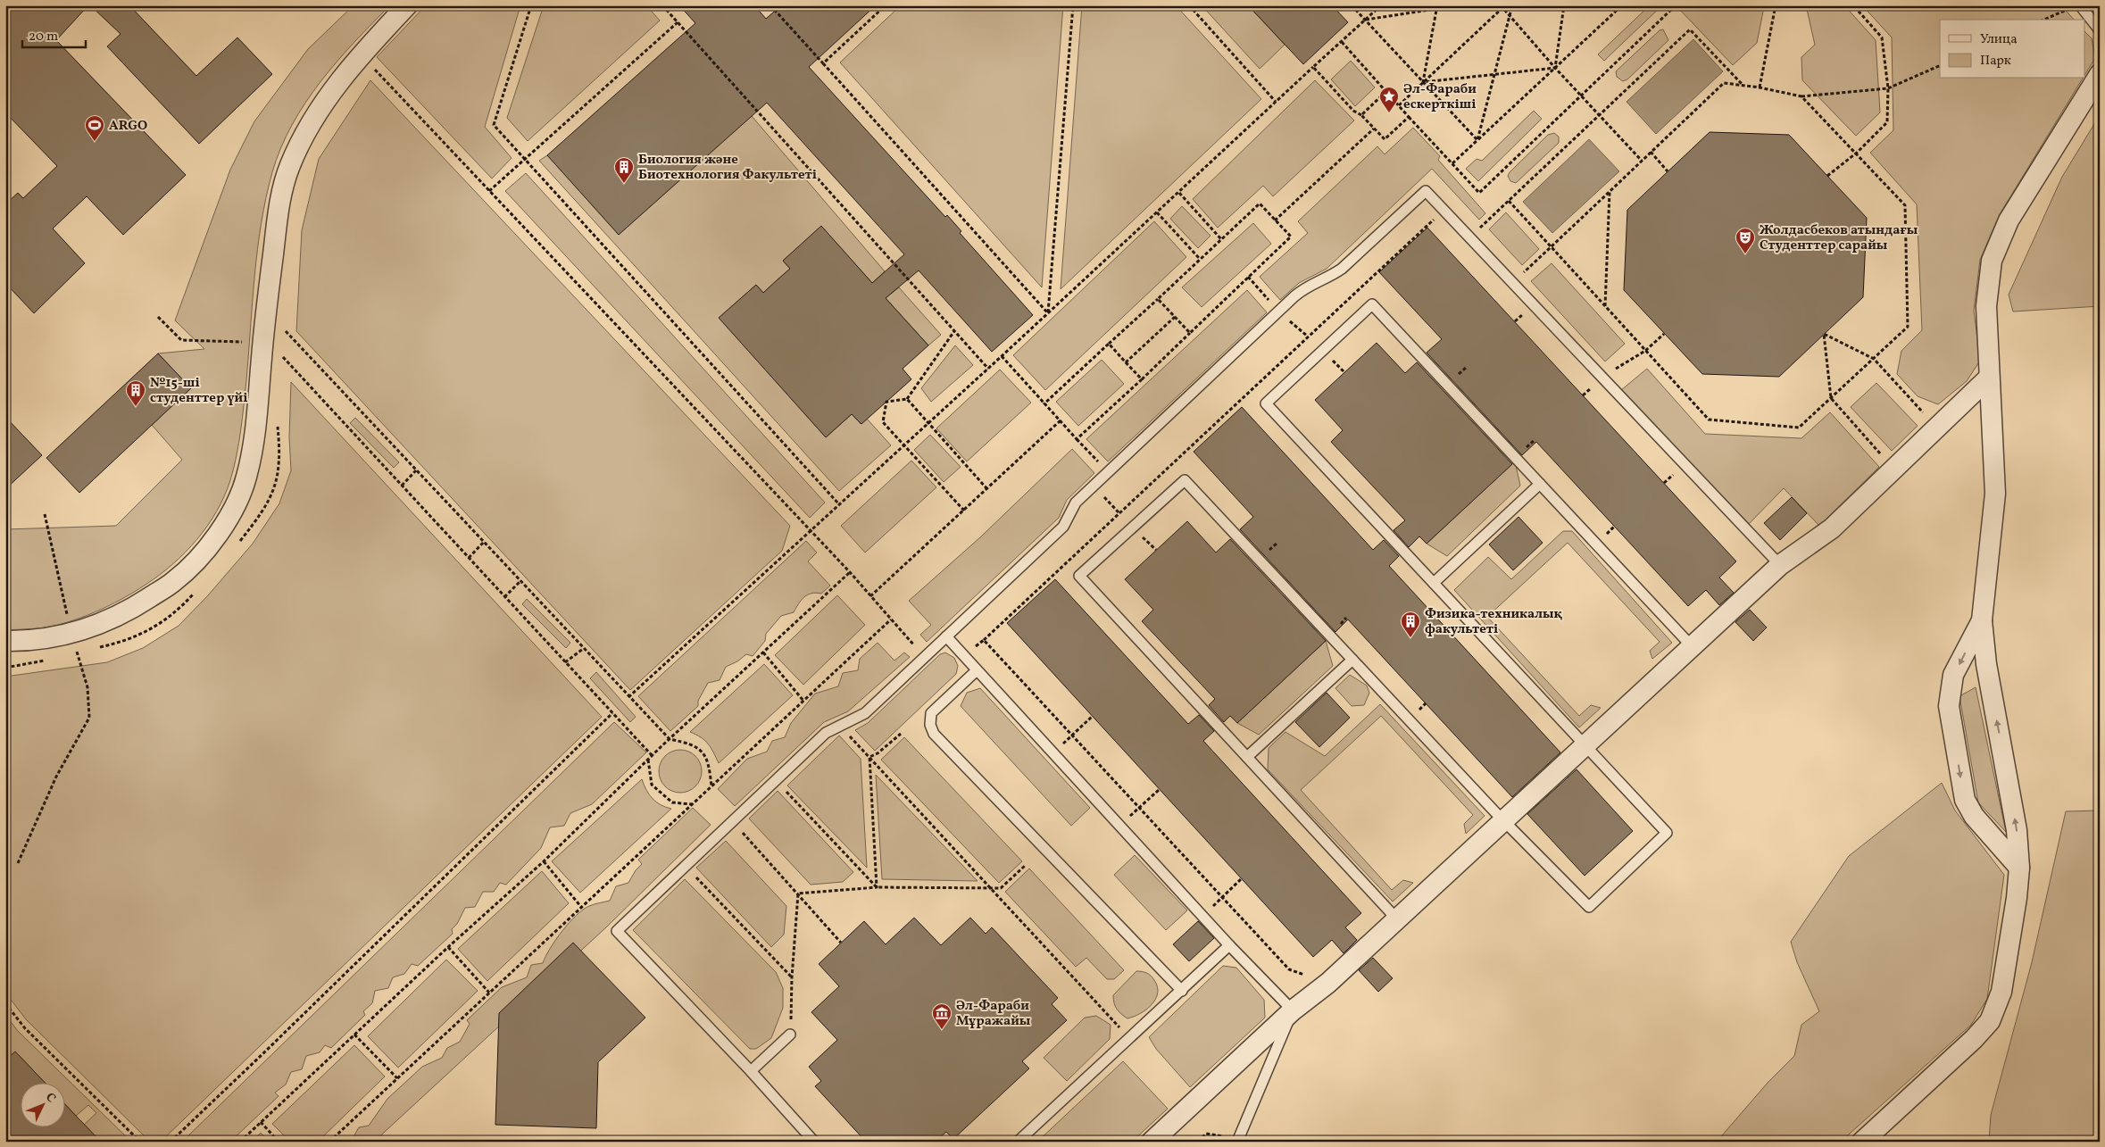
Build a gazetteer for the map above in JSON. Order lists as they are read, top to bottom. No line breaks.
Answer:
{"places":{"place":["Әл-Фараби ескерткіші"],"sports":["ARGO"],"building":["Биология және Биотехнология Факультеті","№15-ші студенттер үйі","Физика-техникалық факультеті"],"theatre":["Жолдасбеков атындағы Студенттер сарайы"],"museum":["Әл-Фараби Мұражайы"]},"legend":["Улица","Парк"],"scale_bar":"20 m","north":"top right"}
